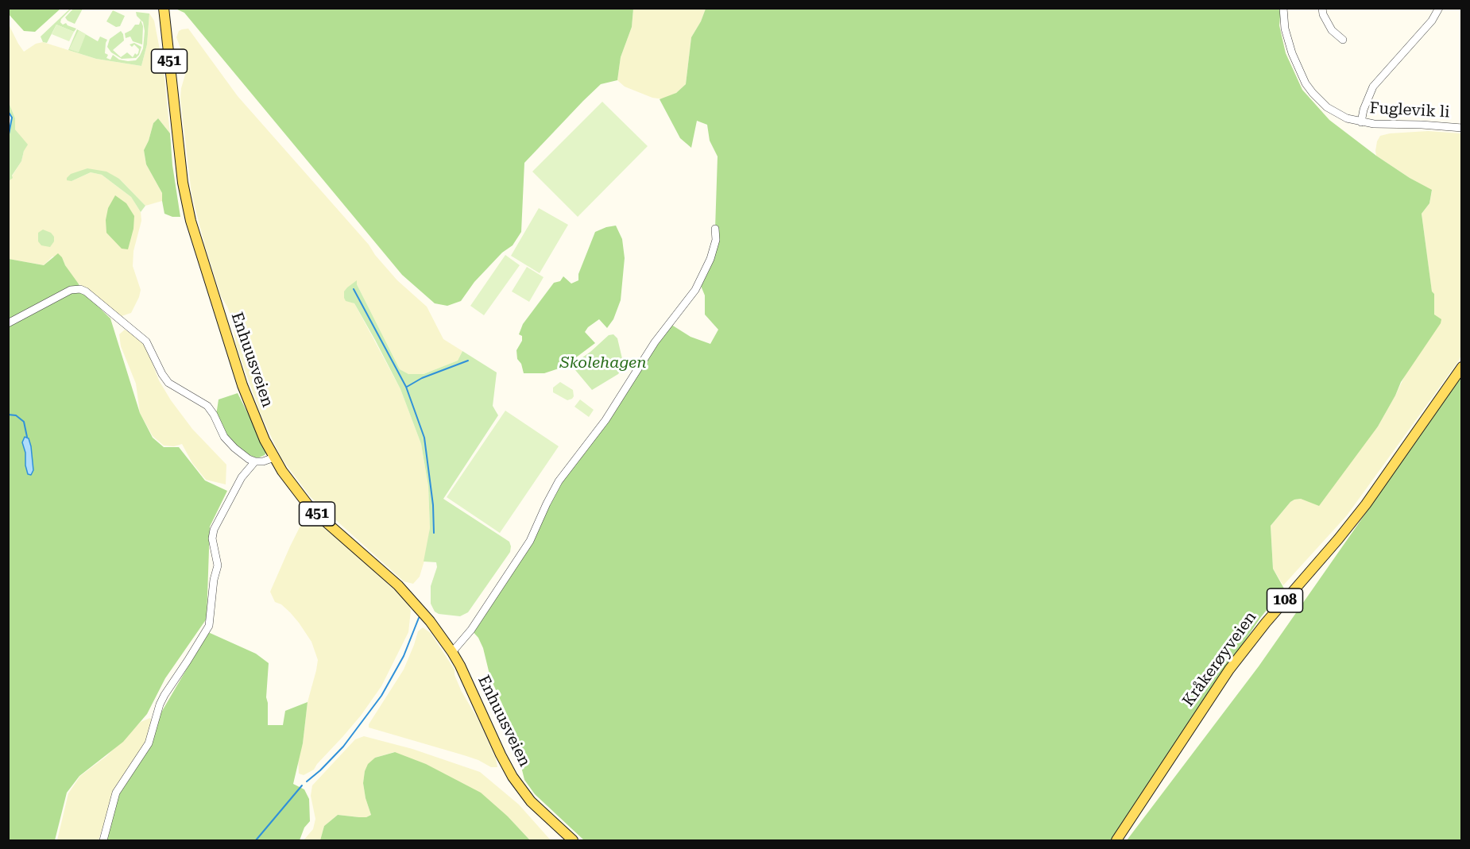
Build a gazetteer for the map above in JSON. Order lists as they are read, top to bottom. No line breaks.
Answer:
{"streets":{"main road":["451","Enhuusveien","108","Kråkerøyveien"],"street":["Fuglevik li"]},"parks":["Skolehagen"]}
